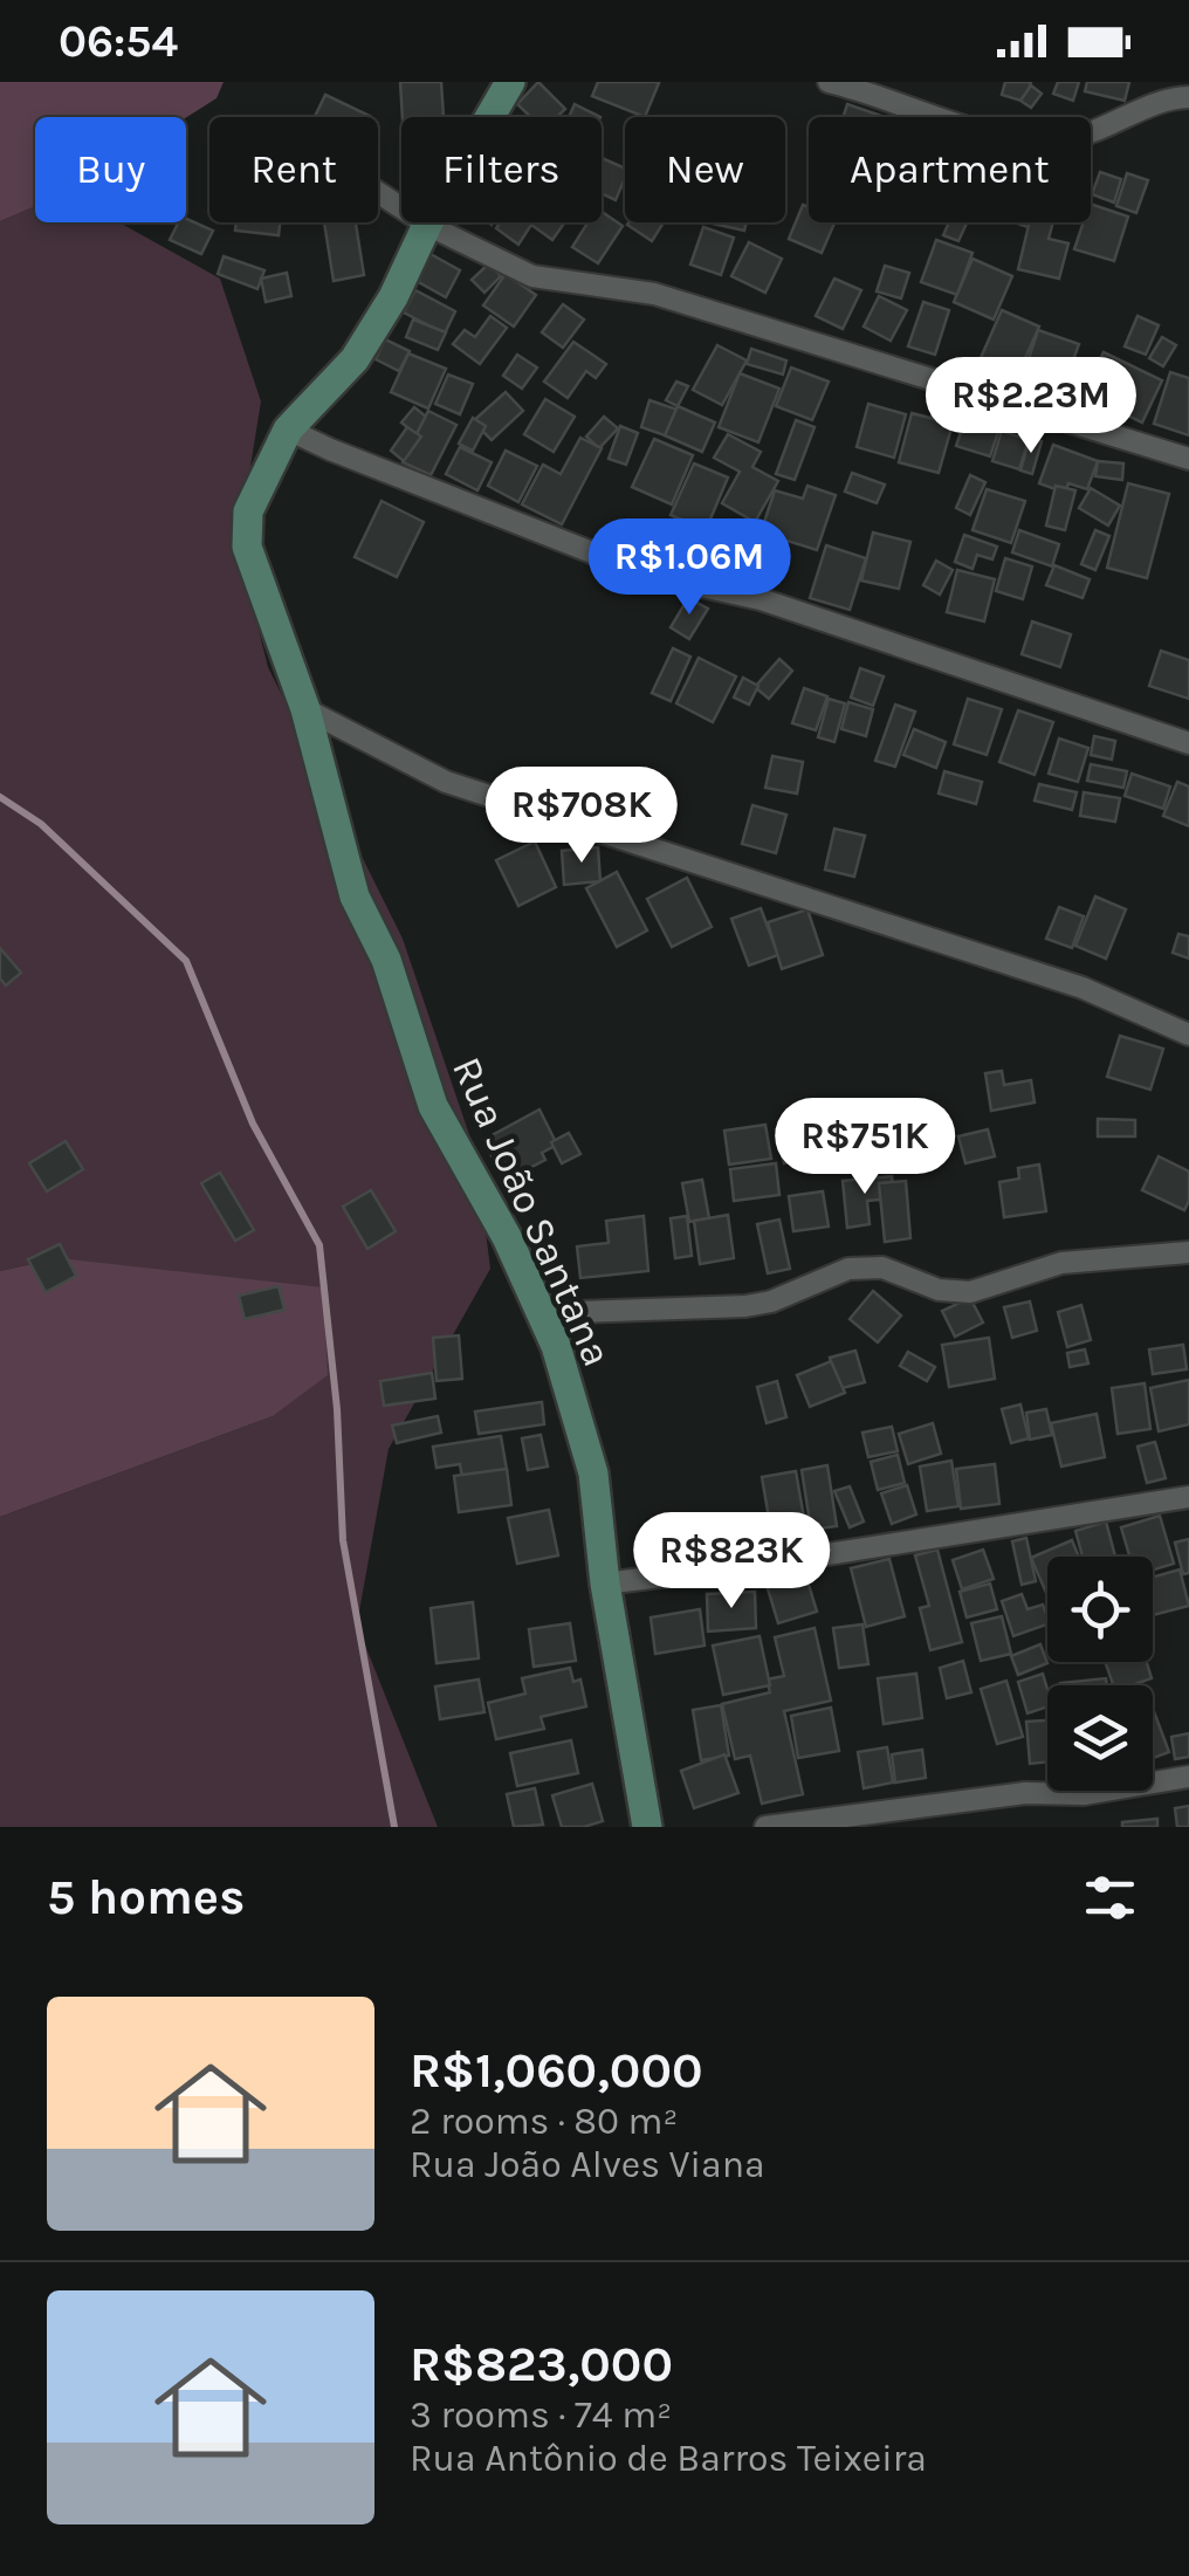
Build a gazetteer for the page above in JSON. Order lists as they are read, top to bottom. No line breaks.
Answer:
{"streets":{"street":["Rua João Santana"]},"page":{"status":"06:54","chip":["Buy","Rent","Filters","New","Apartment"],"price":["R$2.23M","R$1.06M","R$708K","R$751K","R$823K"],"heading":"5 homes","list":[{"name":"R$1,060,000","note":"2 rooms · 80 m² · Rua João Alves Viana"},{"name":"R$823,000","note":"3 rooms · 74 m² · Rua Antônio de Barros Teixeira"}]}}
